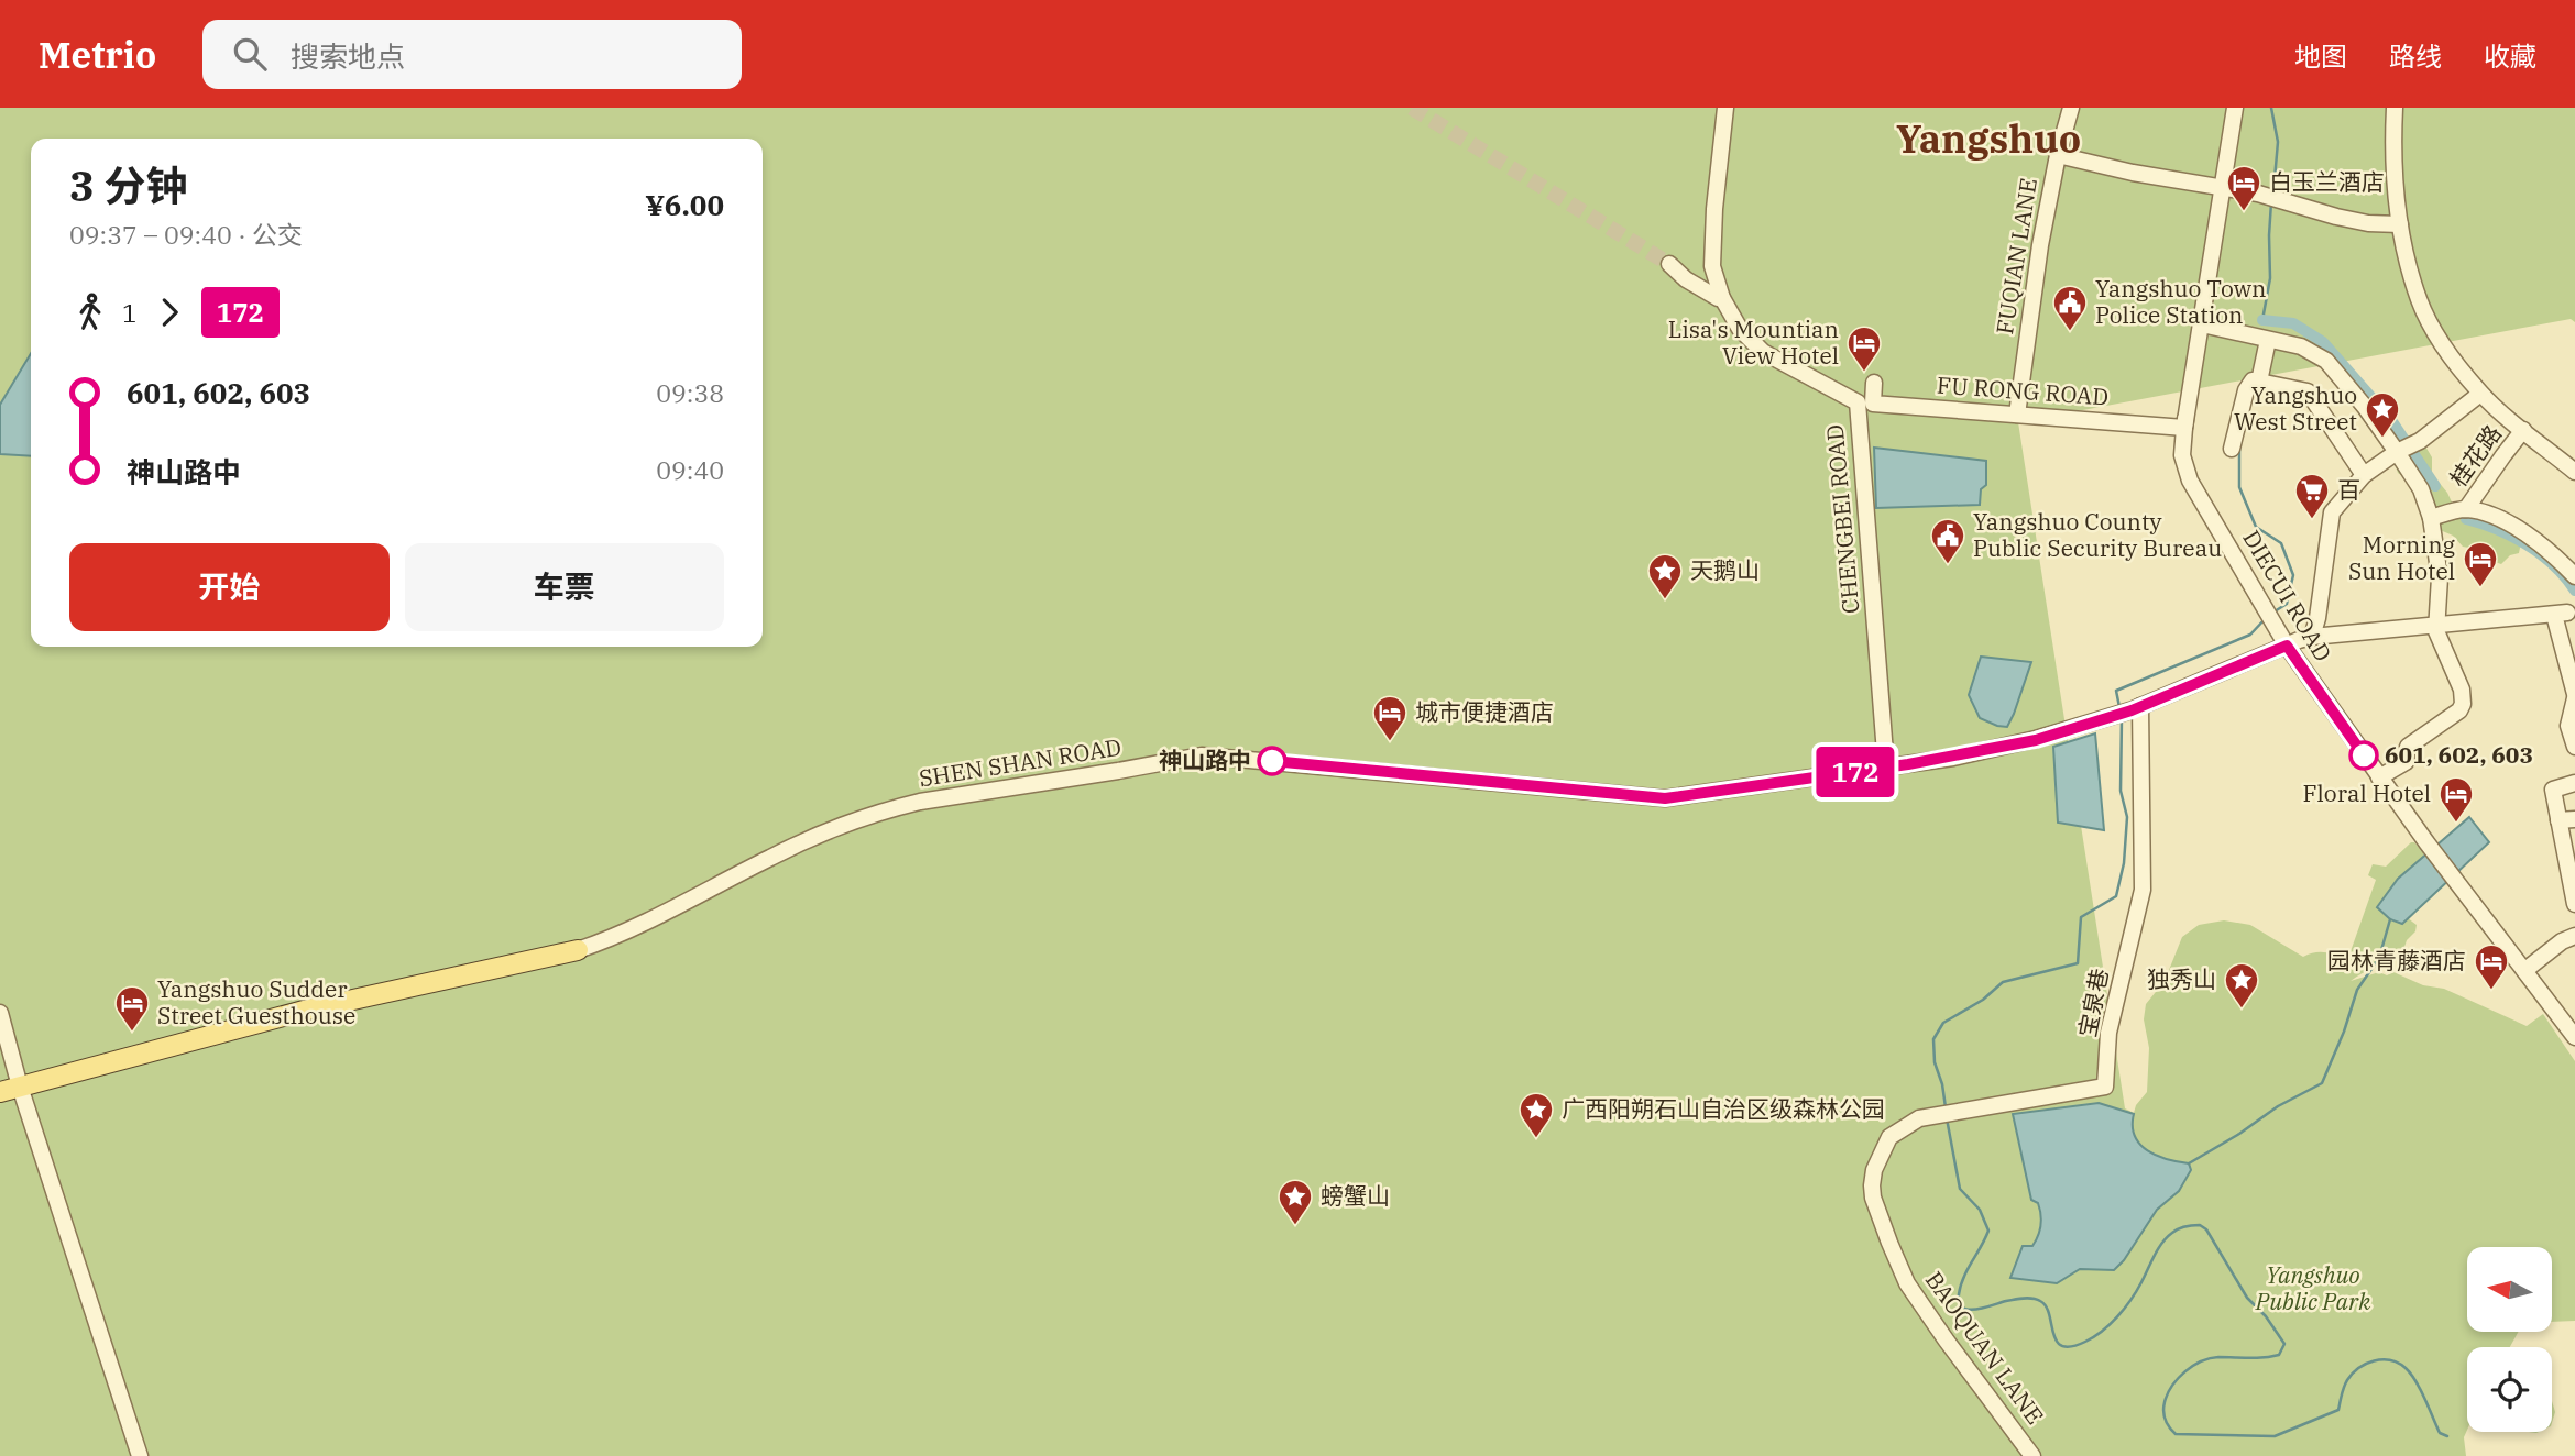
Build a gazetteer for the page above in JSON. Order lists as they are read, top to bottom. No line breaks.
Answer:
{"streets":{"street":["FUQIAN LANE","FU RONG ROAD","桂花路","CHENGBEI ROAD","DIECUI ROAD","SHEN SHAN ROAD","宝泉巷","BAOQUAN LANE"]},"crossings":[["FUQIAN LANE","FU RONG ROAD"],["FU RONG ROAD","CHENGBEI ROAD"],["FU RONG ROAD","DIECUI ROAD"],["CHENGBEI ROAD","SHEN SHAN ROAD"],["DIECUI ROAD","SHEN SHAN ROAD"],["SHEN SHAN ROAD","宝泉巷"],["宝泉巷","BAOQUAN LANE"]],"districts":["Yangshuo"],"parks":["Yangshuo Public Park"],"places":{"hotel":["白玉兰酒店","Lisa's Mountian View Hotel","Morning Sun Hotel","城市便捷酒店","Floral Hotel","园林青藤酒店","Yangshuo Sudder Street Guesthouse"],"public building":["Yangshuo Town Police Station","Yangshuo County Public Security Bureau"],"place":["Yangshuo West Street","天鹅山","独秀山","广西阳朔石山自治区级森林公园","螃蟹山"],"supermarket":["百"],"other":["601, 602, 603","神山路中"]},"lines":["bus line 172"],"north":"left","page":{"header":"Metrio","search":"搜索地点","nav":["地图","路线","收藏"],"on_map":"172","heading":["3 分钟","09:37 – 09:40 · 公交","¥6.00"],"legs":["1","172"],"list":[{"name":"601, 602, 603","value":"09:38"},{"name":"神山路中","value":"09:40"}],"buttons":["开始","车票"]}}
